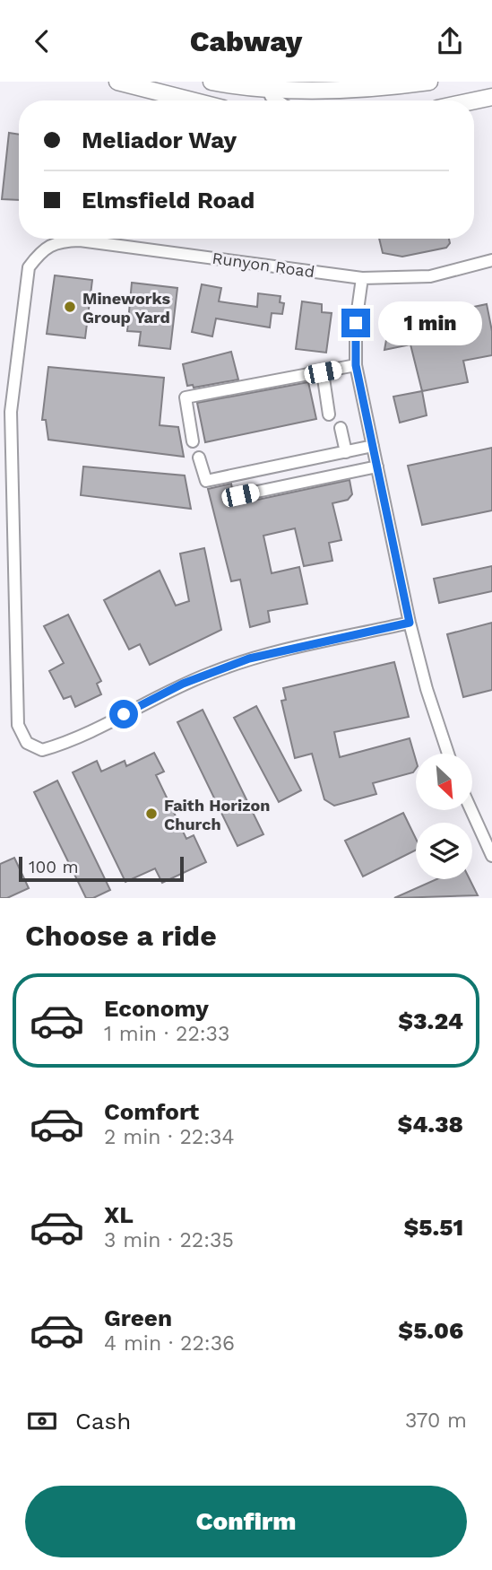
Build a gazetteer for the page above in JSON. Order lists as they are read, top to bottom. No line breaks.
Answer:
{"streets":{"street":["Runyon Road"]},"places":["Mineworks Group Yard","Faith Horizon Church"],"scale_bar":"100 m","north":"bottom right","page":{"header":"Cabway","banner":["Meliador Way","Elmsfield Road"],"bubble":"1 min","scale":"100 m","heading":"Choose a ride","list":[{"name":"Economy","note":"1 min · 22:33","value":"$3.24"},{"name":"Comfort","note":"2 min · 22:34","value":"$4.38"},{"name":"XL","note":"3 min · 22:35","value":"$5.51"},{"name":"Green","note":"4 min · 22:36","value":"$5.06"}],"pay":["Cash","370 m"],"buttons":"Confirm"}}
